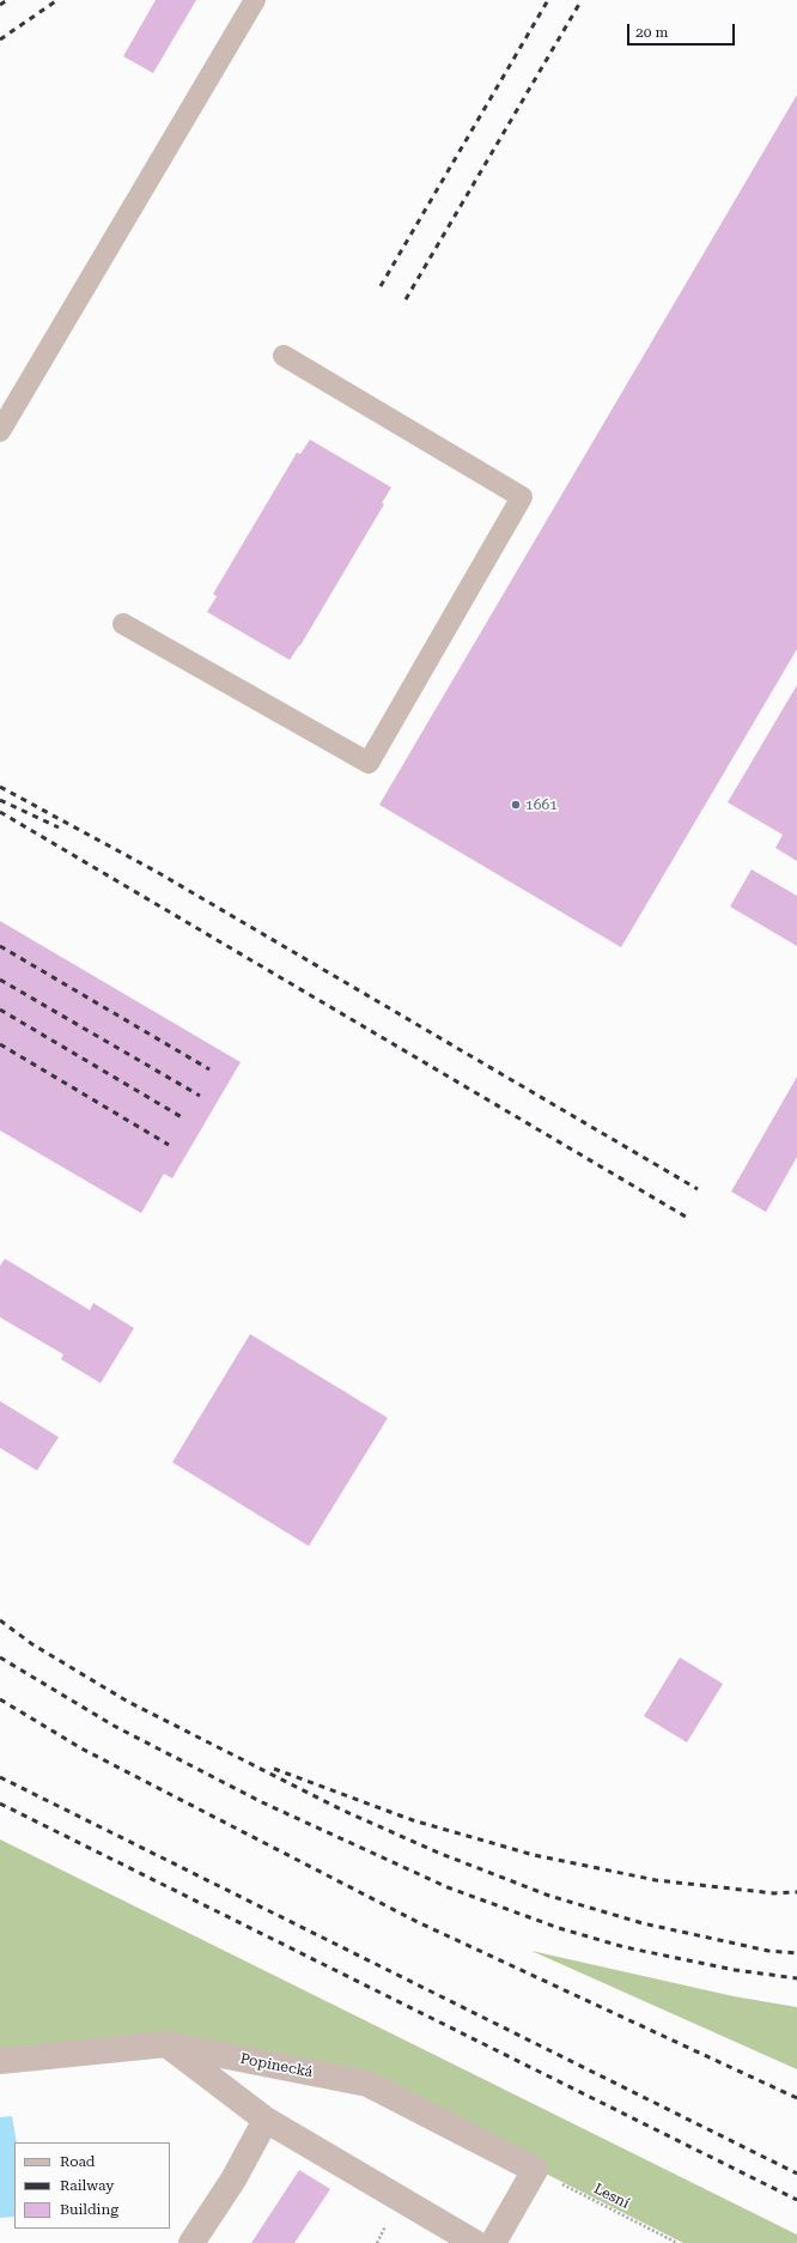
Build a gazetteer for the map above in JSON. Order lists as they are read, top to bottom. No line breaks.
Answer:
{"streets":{"street":["Popinecká"],"path":["Lesní"]},"crossings":[["Popinecká","Lesní"]],"places":["1661"],"legend":["Road","Railway","Building"],"scale_bar":"20 m"}
